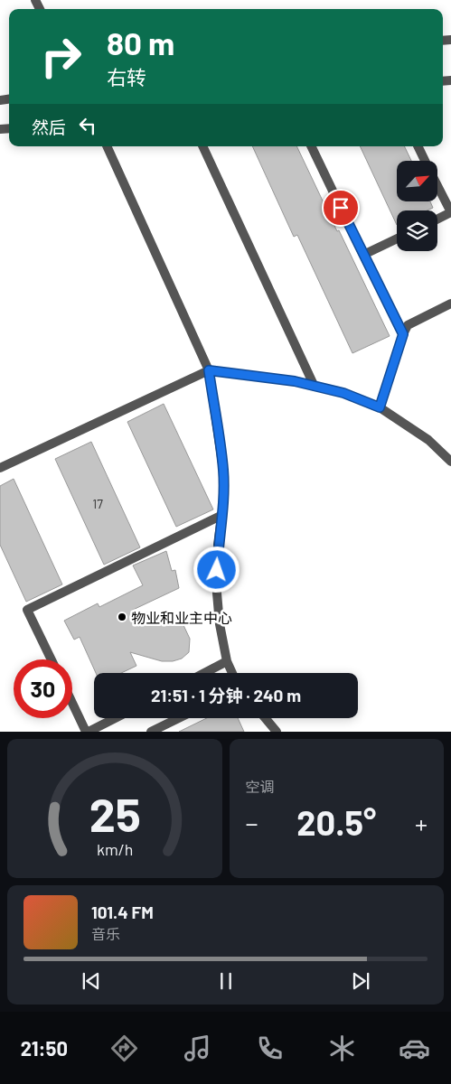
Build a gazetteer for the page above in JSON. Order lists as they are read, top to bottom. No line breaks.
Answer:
{"places":["物业和业主中心"],"house_numbers":["17"],"north":"top right","page":{"turn":["80 m","右转"],"then":"然后","limit":"30","trip":"21:51 · 1 分钟 · 240 m","tile":"空调","heat":["−","20.5°","+"],"song":["101.4 FM","音乐"],"tabs":"21:50","gauge":["25","km/h"]}}
